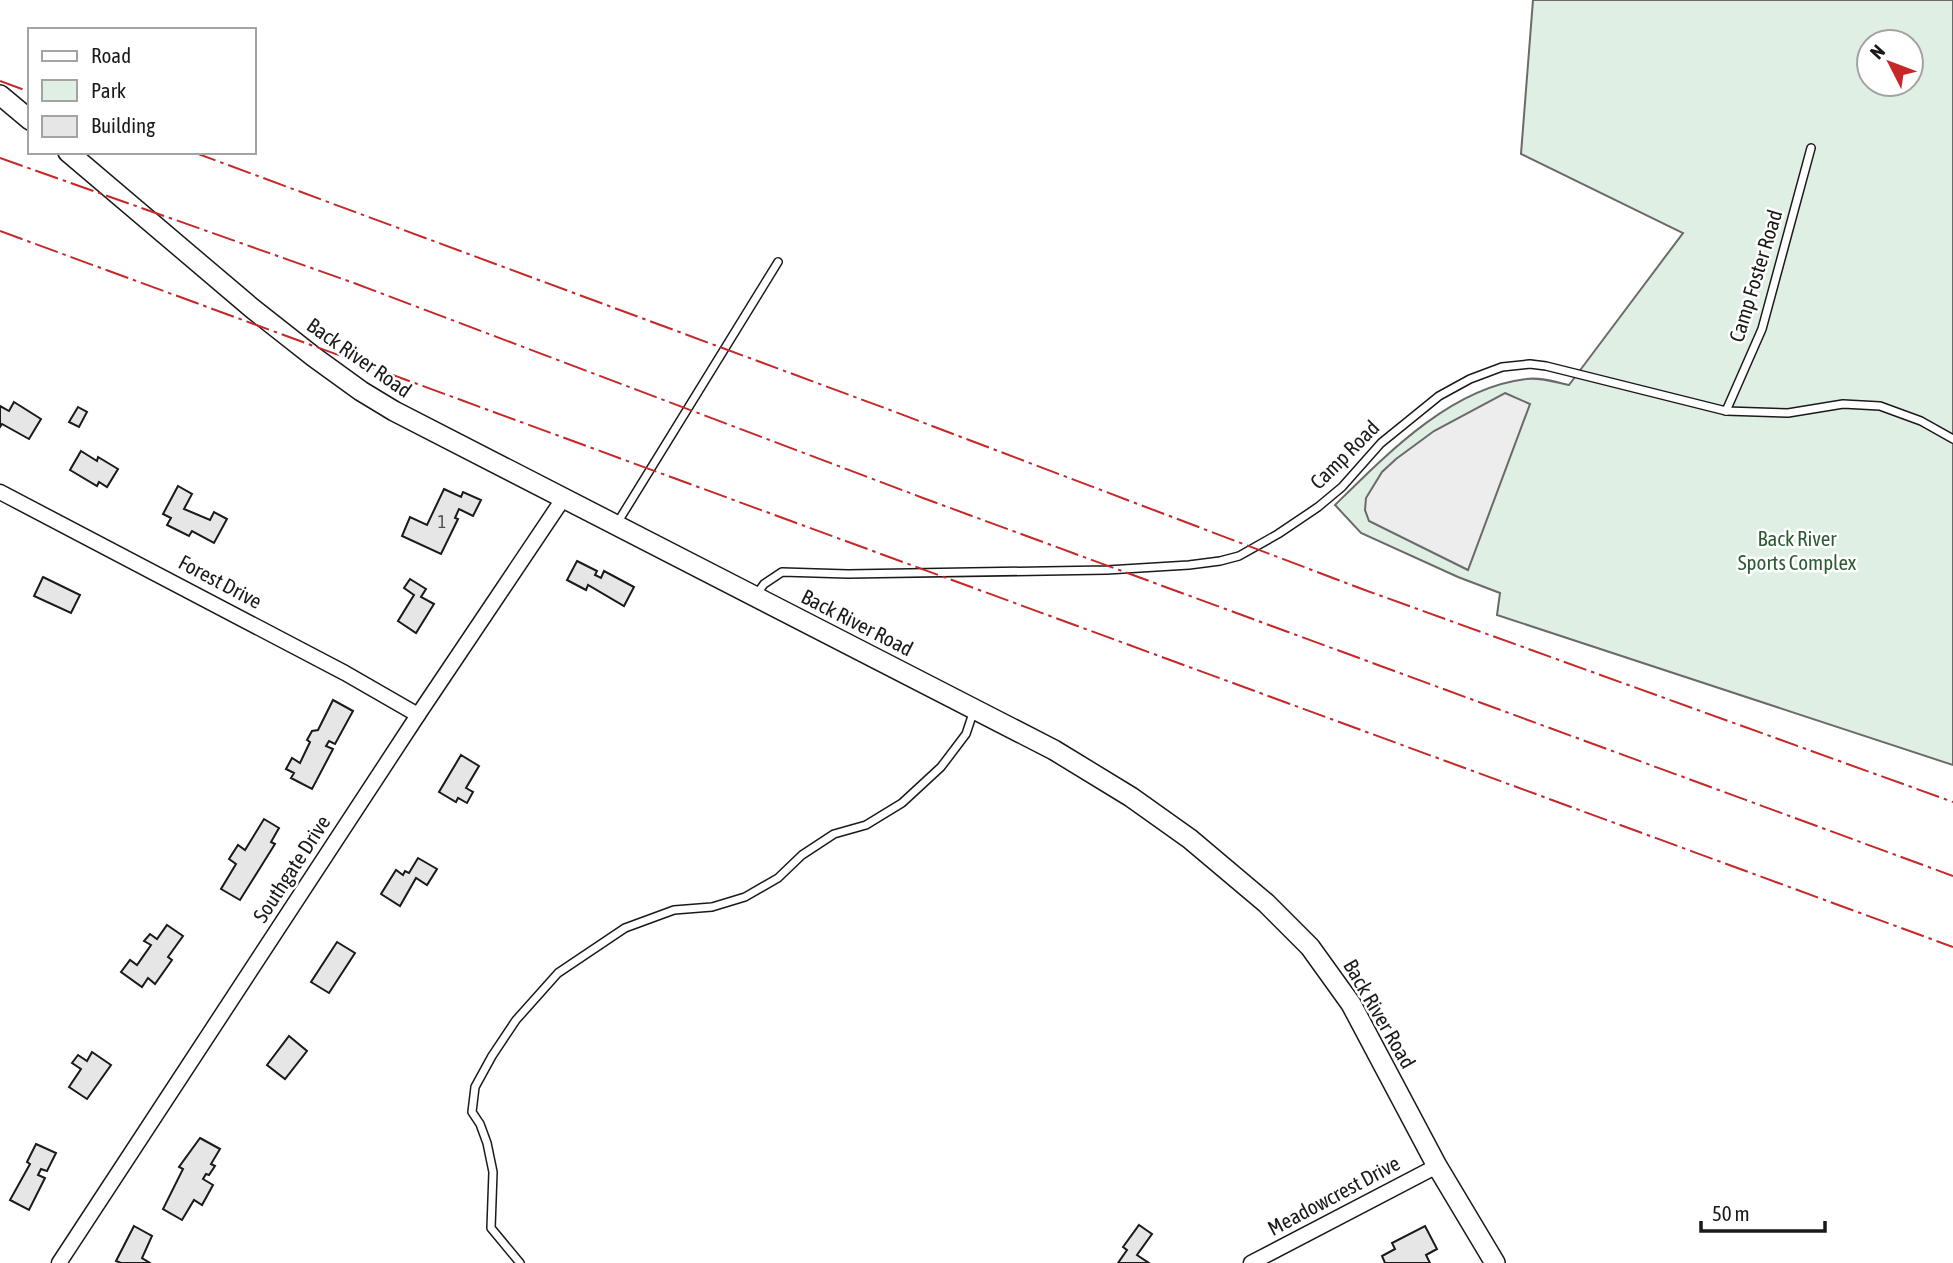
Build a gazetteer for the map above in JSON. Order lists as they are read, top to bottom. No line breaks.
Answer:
{"streets":{"street":["Back River Road","Forest Drive","Southgate Drive","Meadowcrest Drive"],"lane":["Camp Foster Road","Camp Road"]},"crossings":[["Camp Foster Road","Camp Road"],["Back River Road","Camp Road"],["Back River Road","Southgate Drive"],["Back River Road","Meadowcrest Drive"],["Forest Drive","Southgate Drive"]],"parks":["Back River Sports Complex"],"house_numbers":["1"],"legend":["Road","Park","Building"],"scale_bar":"50 m","north":"top left"}
